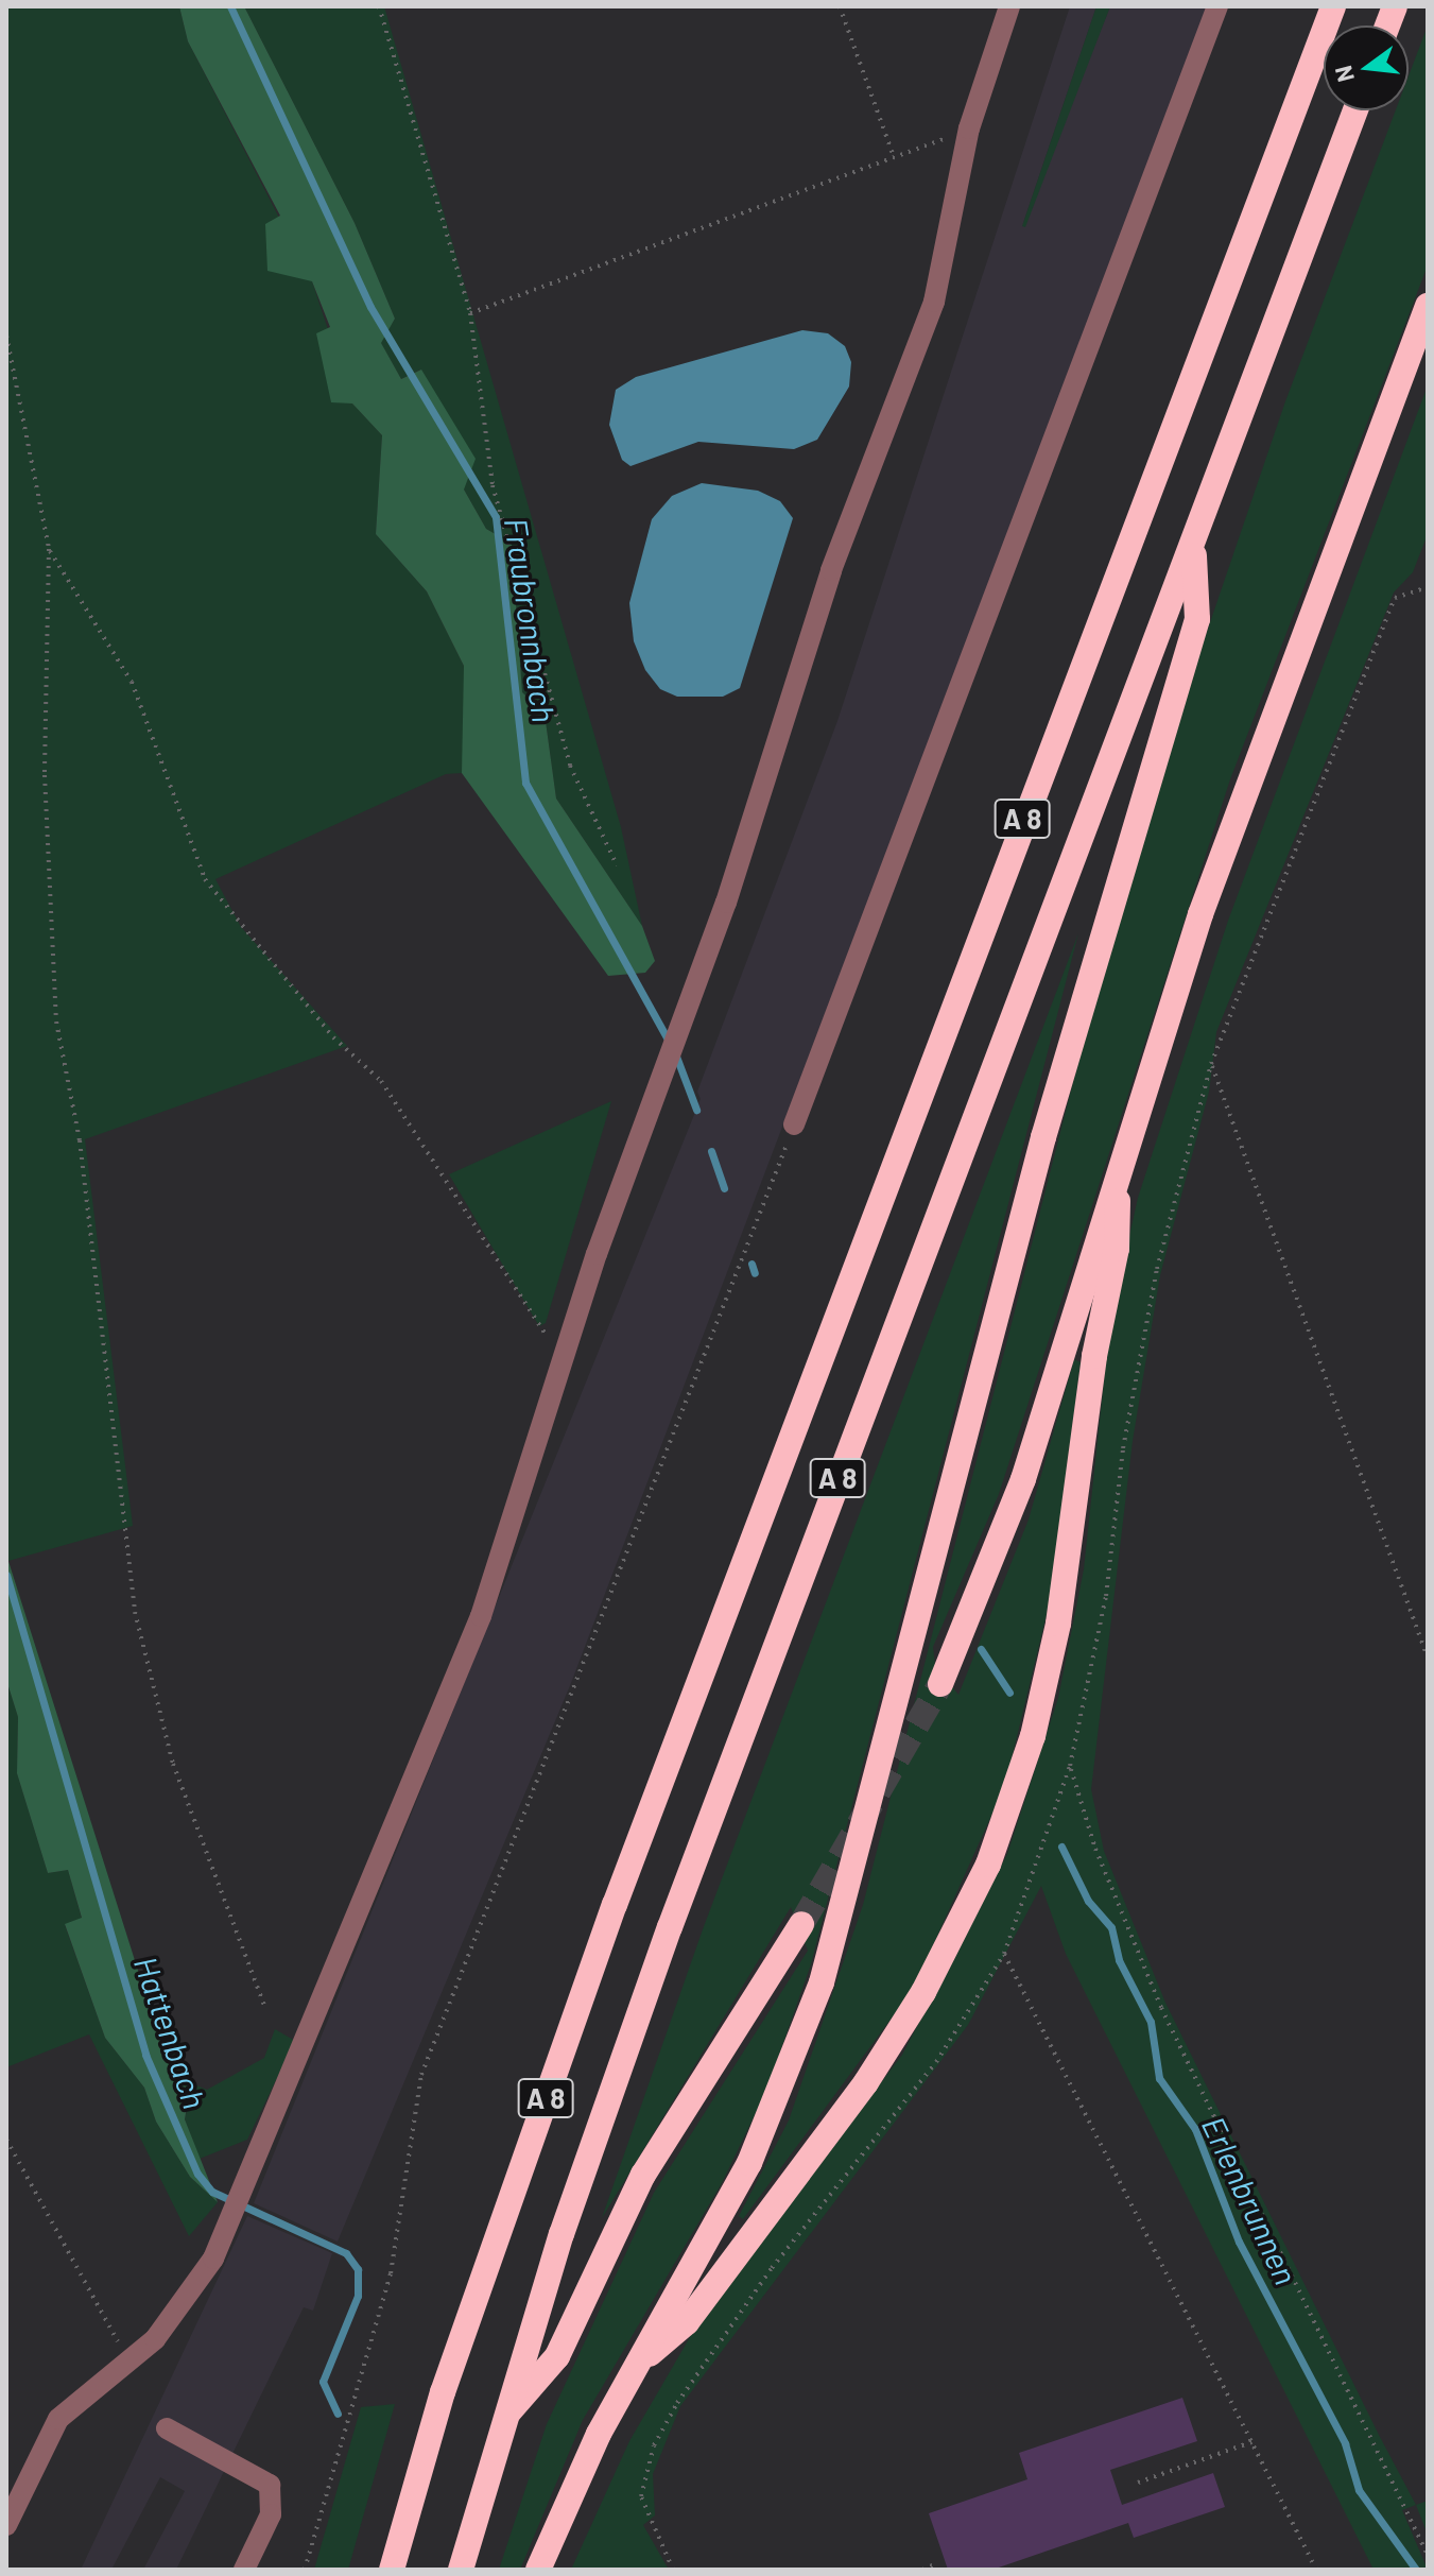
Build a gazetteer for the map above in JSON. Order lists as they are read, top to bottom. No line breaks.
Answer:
{"streets":{"highway":["A 8"]},"water":["Fraubronnbach","Hattenbach","Erlenbrunnen"],"north":"left"}
